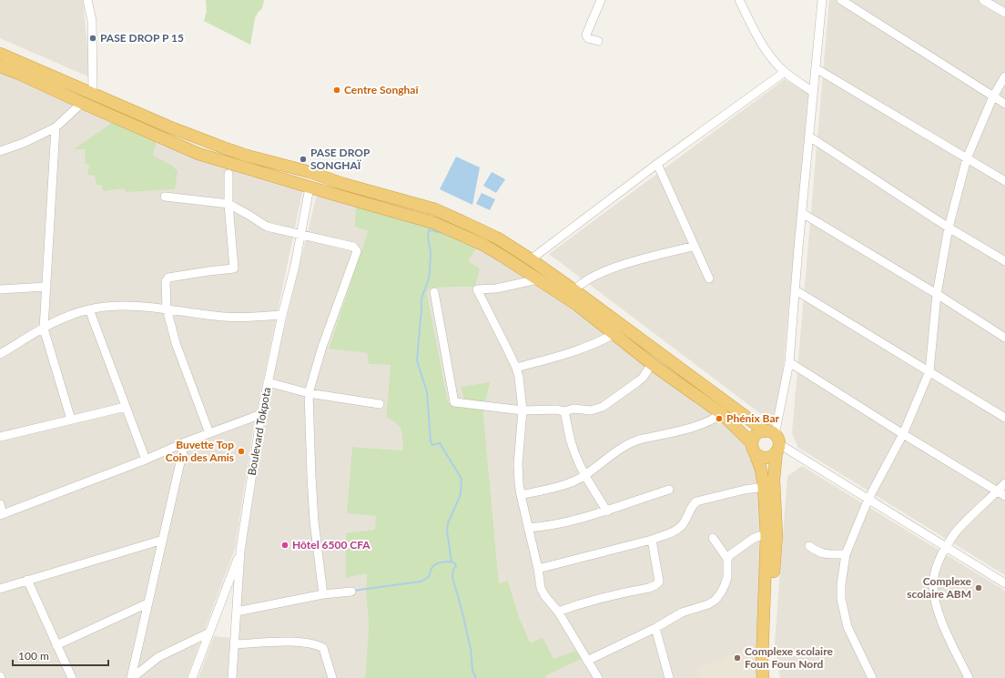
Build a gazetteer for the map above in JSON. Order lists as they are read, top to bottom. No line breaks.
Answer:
{"streets":{"street":["Boulevard Tokpota"]},"places":["PASE DROP P 15","Centre Songhaî","PASE DROP SONGHAÏ","Phénix Bar","Buvette Top Coin des Amis","Hôtel 6500 CFA","Complexe scolaire ABM","Complexe scolaire Foun Foun Nord"],"scale_bar":"100 m"}
